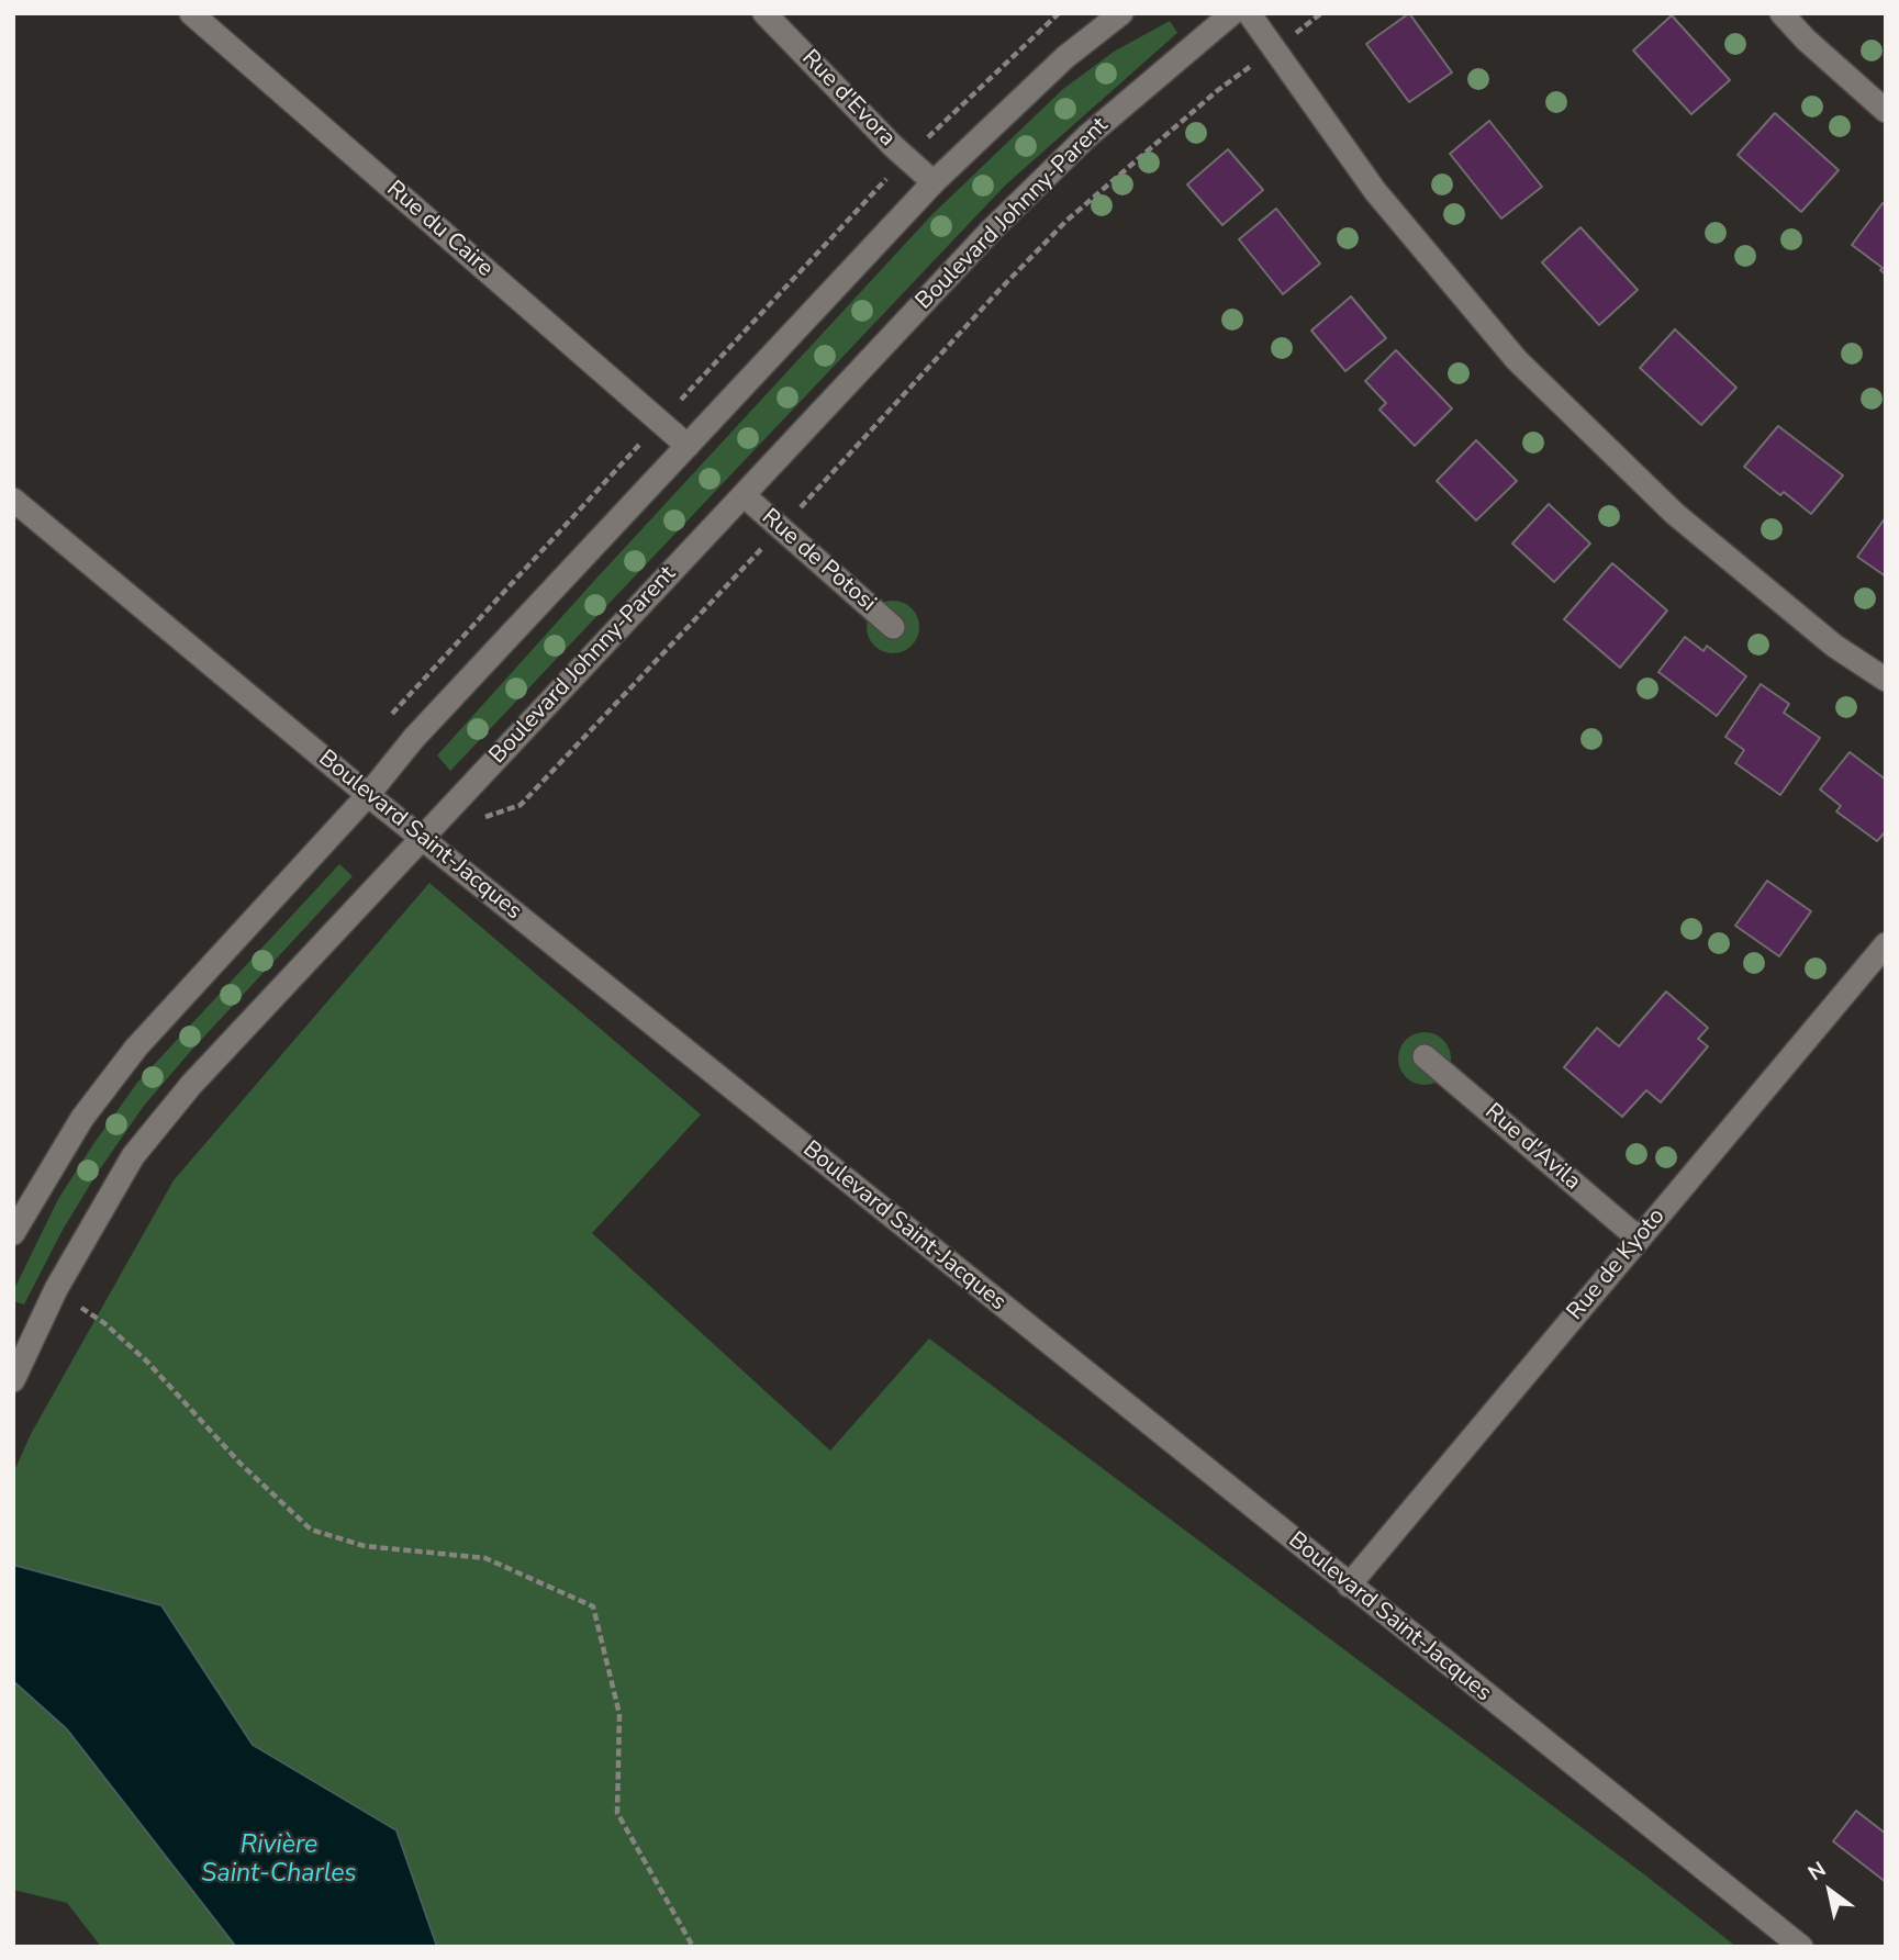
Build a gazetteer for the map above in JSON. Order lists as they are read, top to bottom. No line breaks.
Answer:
{"streets":{"street":["Rue d'Evora","Boulevard Johnny-Parent","Rue du Caire","Rue de Potosi","Boulevard Saint-Jacques","Rue d'Avila","Rue de Kyoto"]},"crossings":[["Boulevard Johnny-Parent","Rue de Potosi"],["Boulevard Johnny-Parent","Boulevard Saint-Jacques"],["Boulevard Saint-Jacques","Rue de Kyoto"],["Rue d'Avila","Rue de Kyoto"]],"water":["Rivière Saint-Charles"],"north":"top left"}
